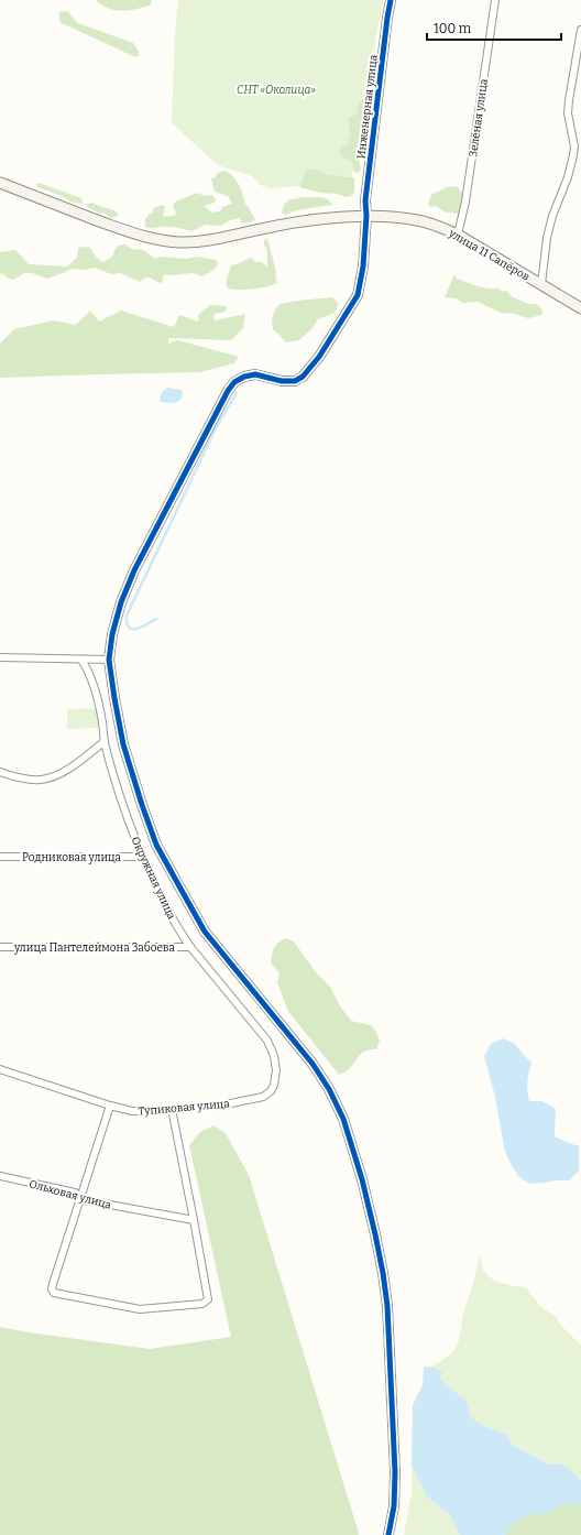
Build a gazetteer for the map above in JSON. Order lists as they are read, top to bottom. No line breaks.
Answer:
{"streets":{"main road":["улица 11 Сапёров"],"street":["Инженерная улица","Зелёная улица","Родниковая улица","Окружная улица","улица Пантелеймона Забоева","Тупиковая улица","Ольховая улица"]},"crossings":[["Инженерная улица","улица 11 Сапёров"],["Зелёная улица","улица 11 Сапёров"],["Родниковая улица","Окружная улица"],["Окружная улица","улица Пантелеймона Забоева"],["Окружная улица","Тупиковая улица"]],"parks":["СНТ «Околица»"],"scale_bar":"100 m"}
